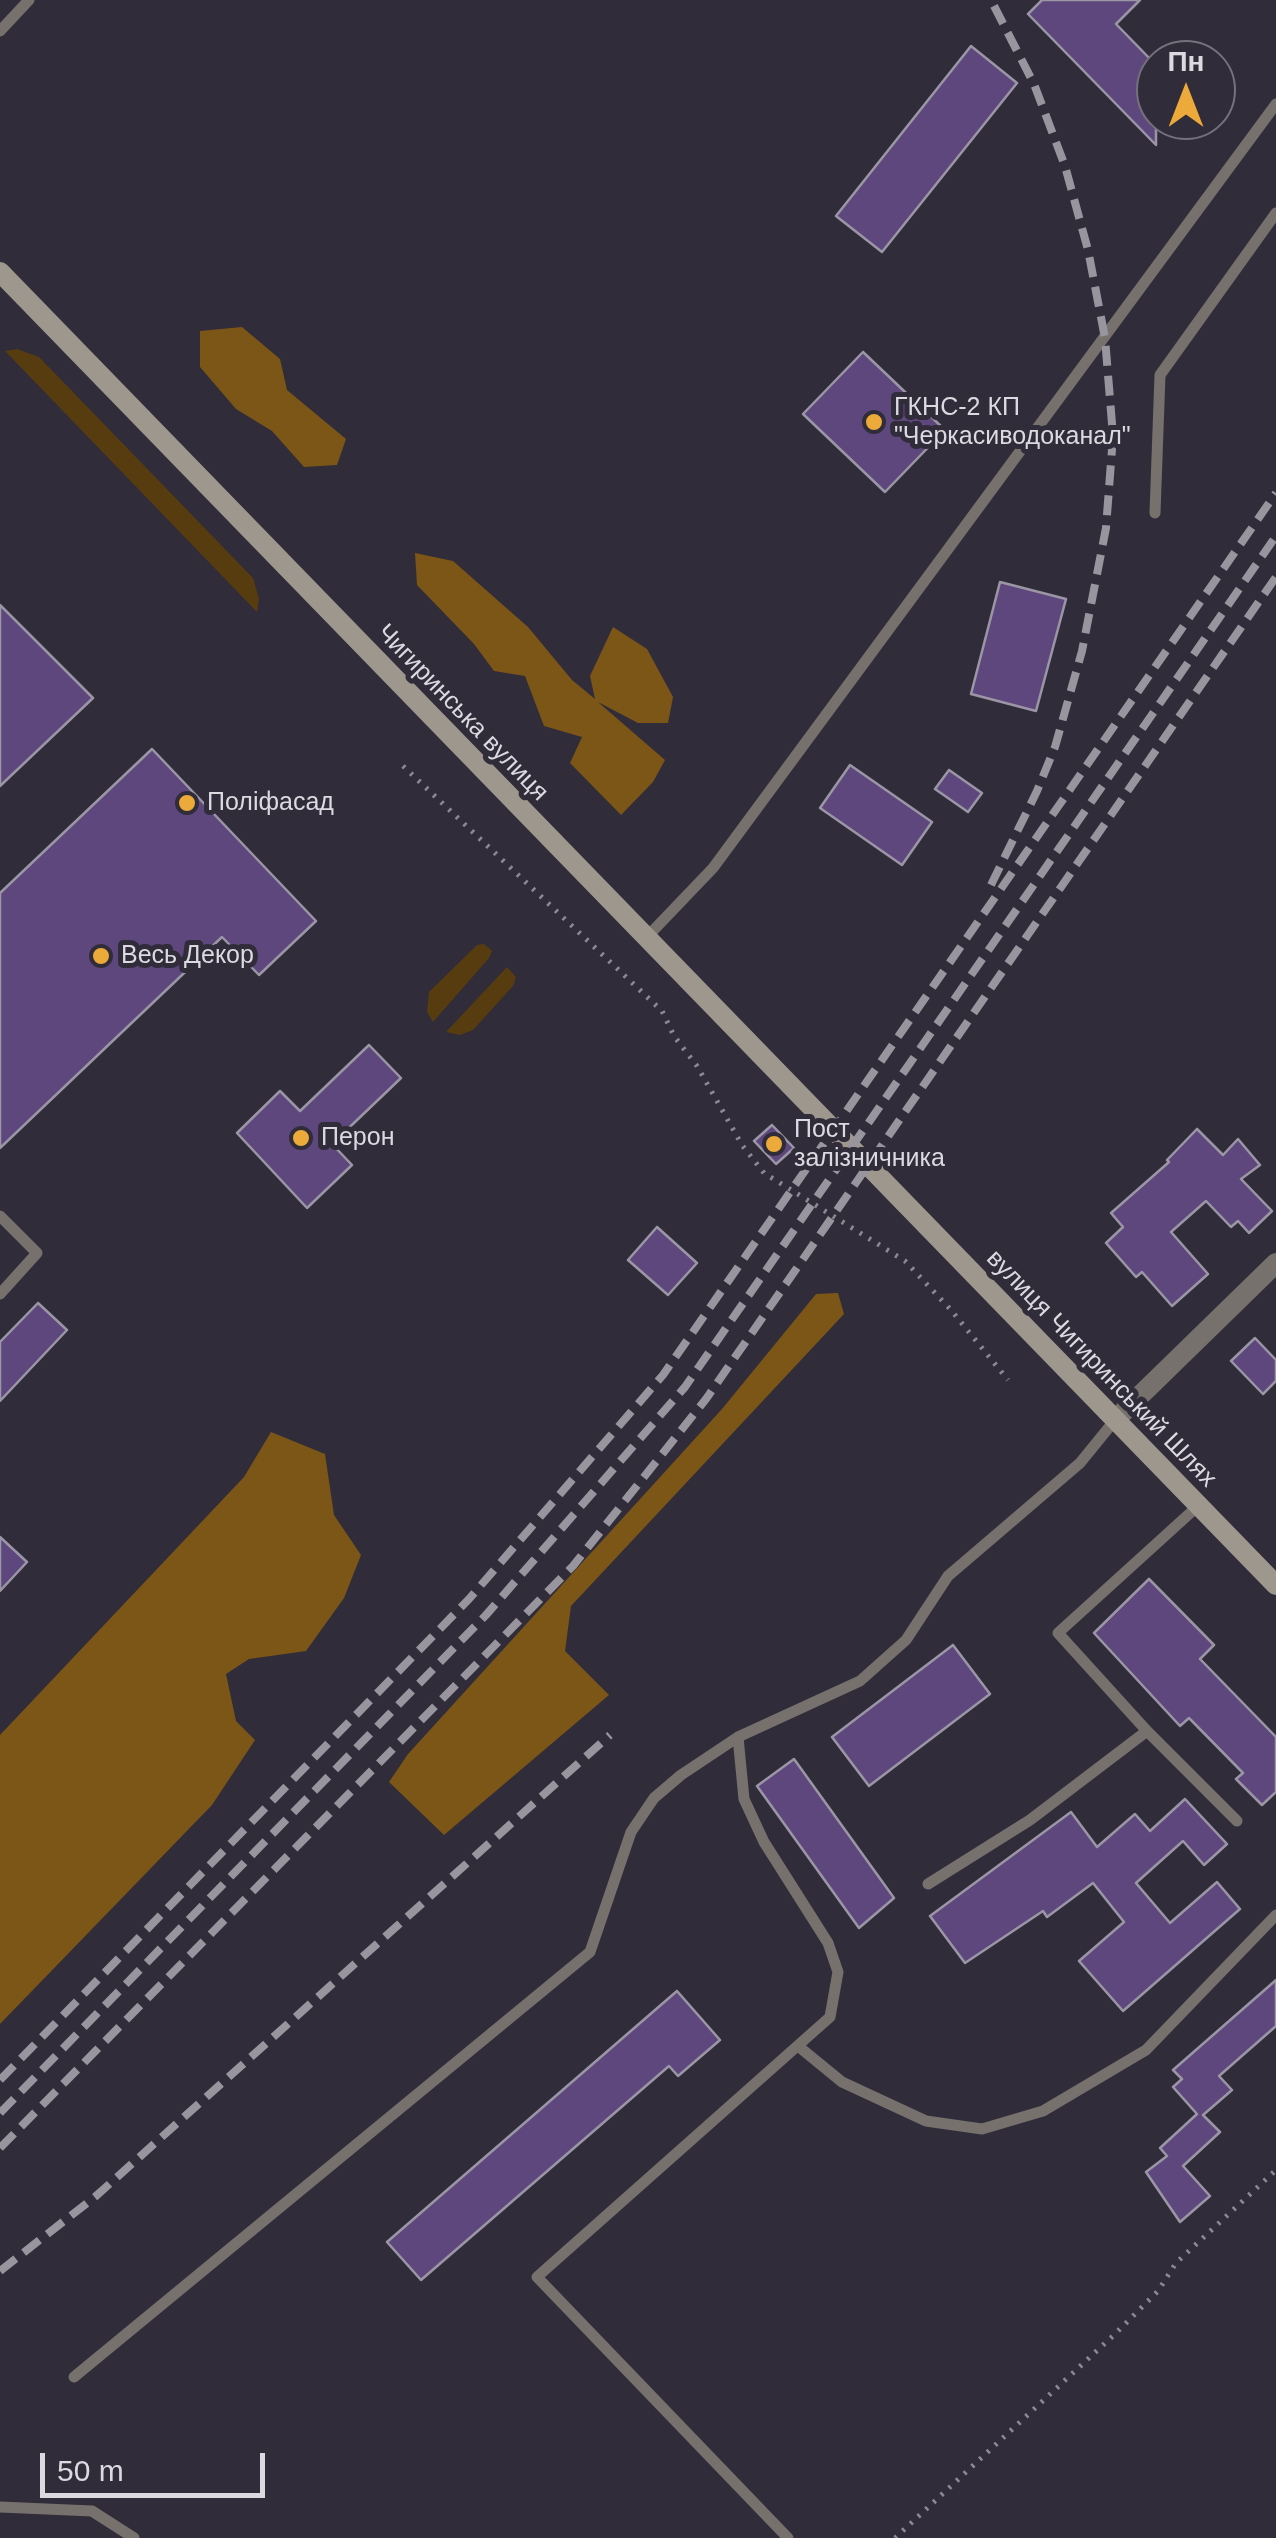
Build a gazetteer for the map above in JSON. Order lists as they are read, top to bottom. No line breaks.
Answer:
{"streets":{"main road":["Чигиринська вулиця","вулиця Чигиринський Шлях"]},"crossings":[["Чигиринська вулиця","вулиця Чигиринський Шлях"]],"places":["ГКНС-2 КП \"Черкасиводоканал\"","Поліфасад","Весь Декор","Перон","Пост залізничника"],"scale_bar":"50 m","north":"top"}
